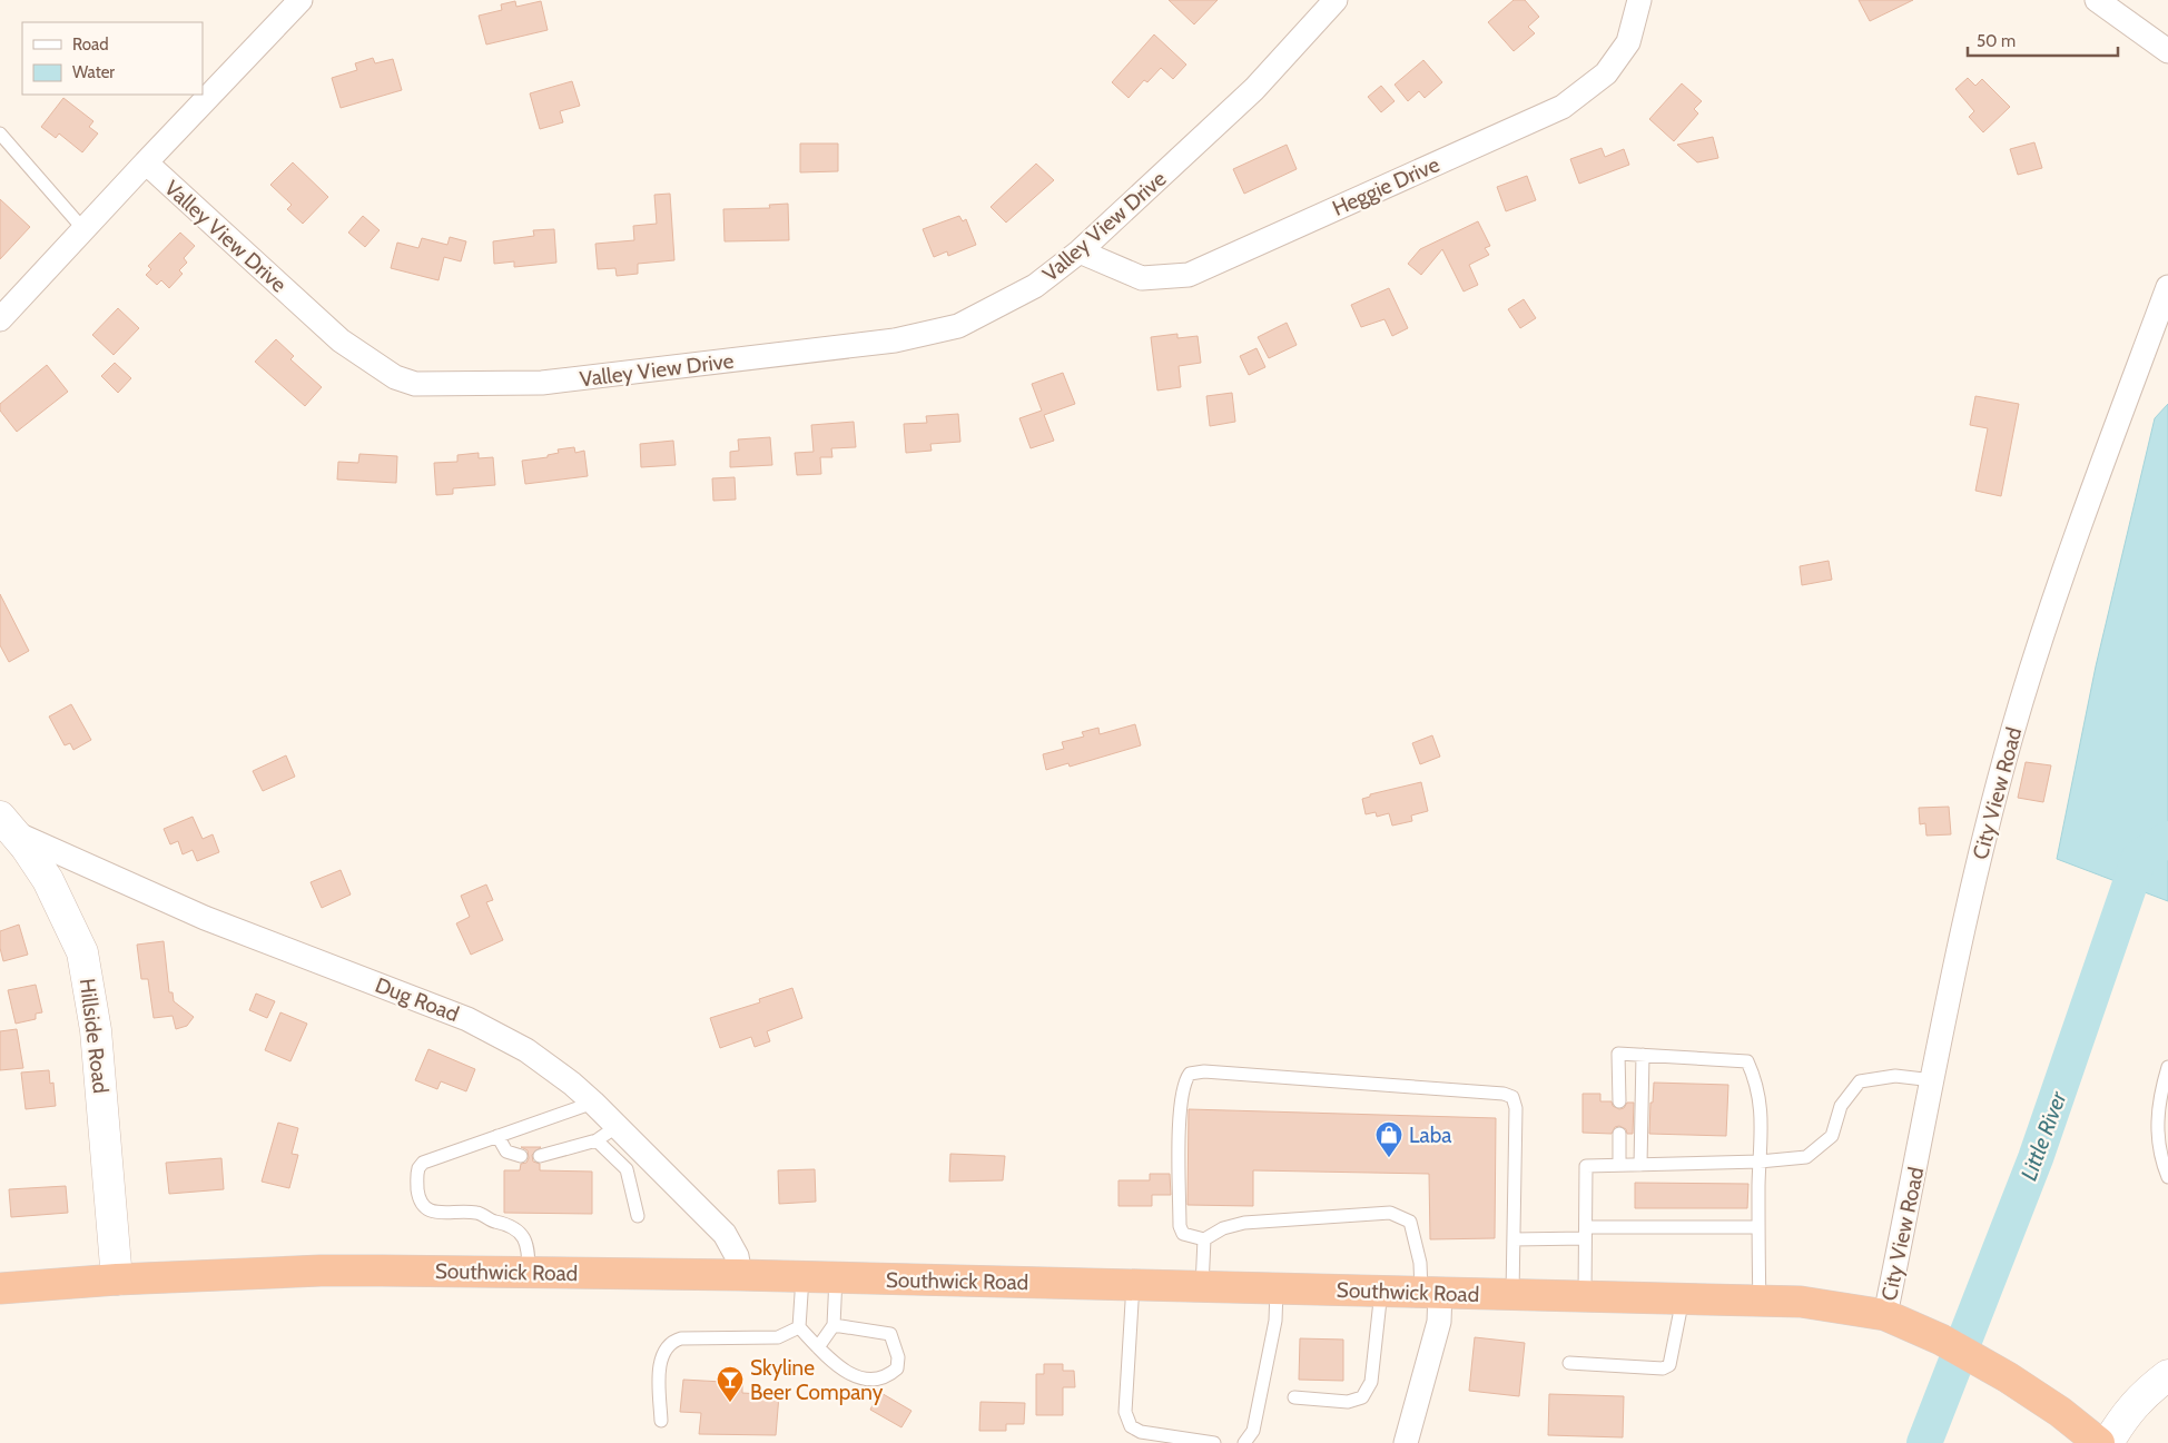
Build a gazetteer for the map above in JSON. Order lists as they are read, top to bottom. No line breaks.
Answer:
{"streets":{"highway":["Southwick Road"],"street":["Heggie Drive","Valley View Drive","City View Road","Dug Road","Hillside Road"]},"crossings":[["Heggie Drive","Valley View Drive"],["City View Road","Southwick Road"],["Dug Road","Hillside Road"],["Dug Road","Southwick Road"],["Hillside Road","Southwick Road"]],"water":["Little River"],"places":{"shop":["Laba"],"bar":["Skyline Beer Company"]},"legend":["Road","Water"],"scale_bar":"50 m"}
